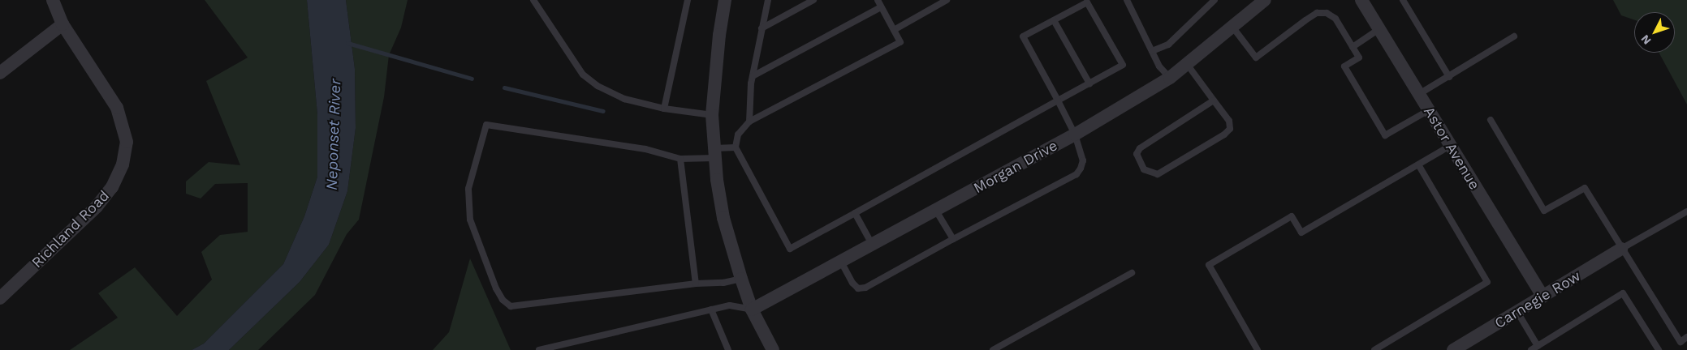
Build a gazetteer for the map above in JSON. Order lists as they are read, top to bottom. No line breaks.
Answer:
{"streets":{"street":["Astor Avenue","Morgan Drive","Richland Road","Carnegie Row"]},"crossings":[["Astor Avenue","Carnegie Row"]],"water":["Neponset River"],"north":"bottom left"}
